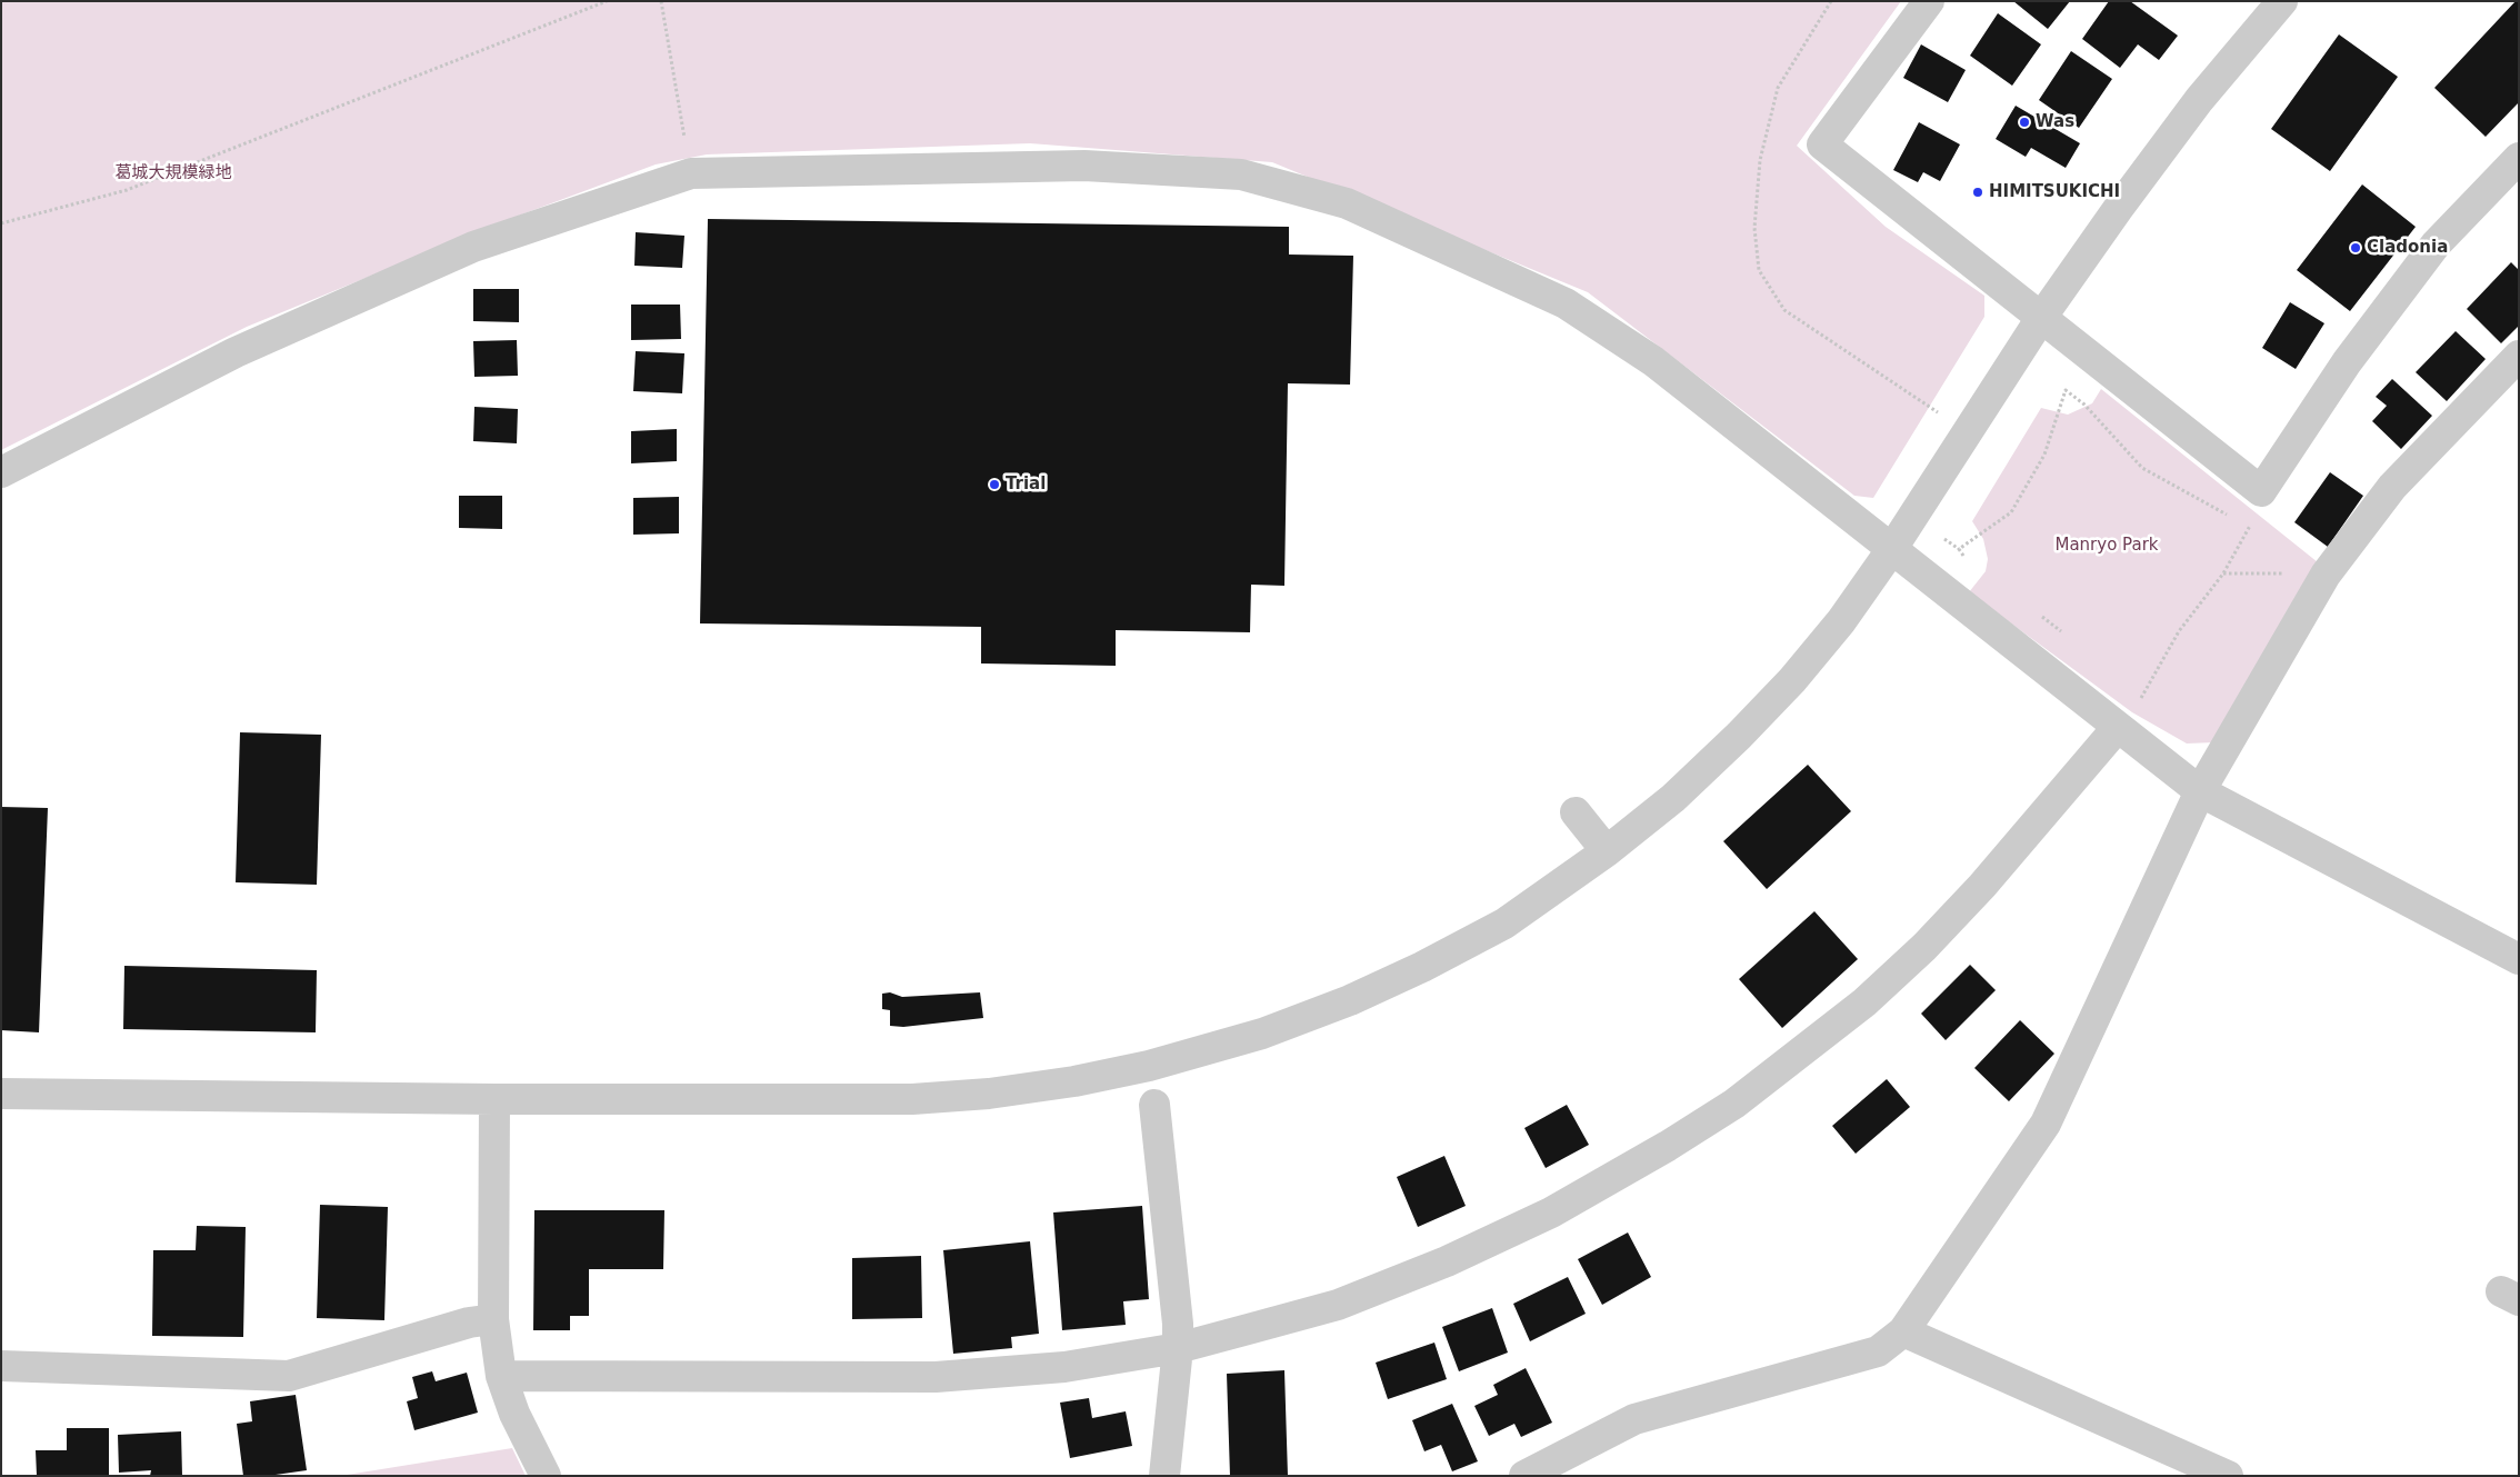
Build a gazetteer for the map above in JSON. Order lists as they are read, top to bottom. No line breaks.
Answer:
{"parks":["葛城大規模緑地","Manryo Park"],"places":["Was","HIMITSUKICHI","Cladonia","Trial"]}
